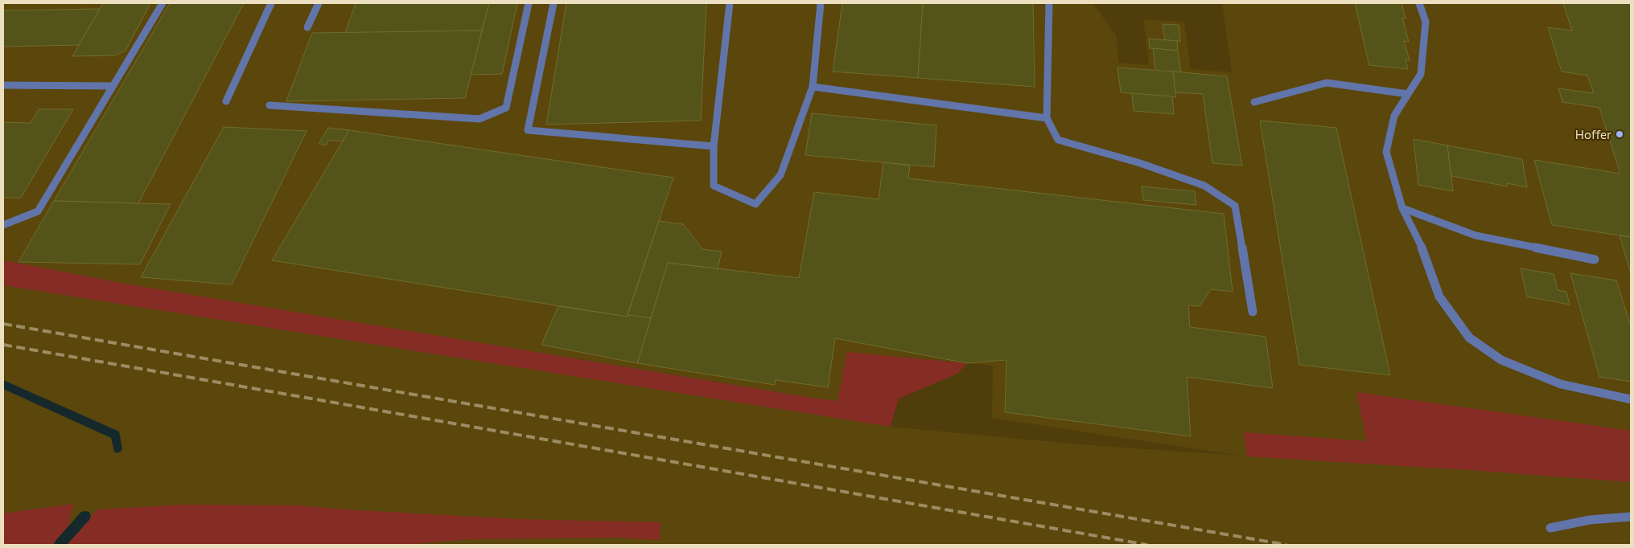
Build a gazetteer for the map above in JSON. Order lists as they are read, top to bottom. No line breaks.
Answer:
{"places":["Hoffer"]}
